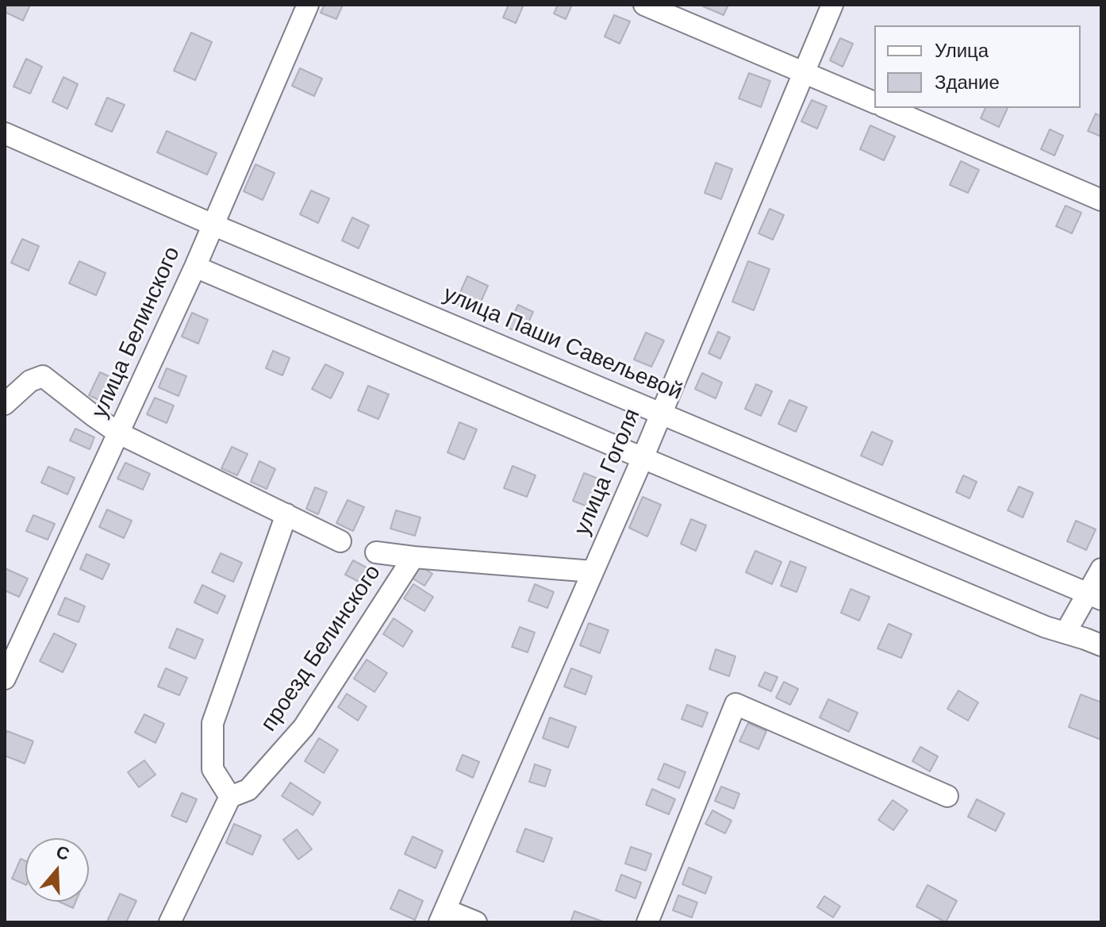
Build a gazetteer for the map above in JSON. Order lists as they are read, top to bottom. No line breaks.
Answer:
{"streets":{"street":["улица Белинского","улица Паши Савельевой","улица Гоголя","проезд Белинского"]},"crossings":[["улица Белинского","улица Паши Савельевой"],["улица Белинского","проезд Белинского"],["улица Паши Савельевой","улица Гоголя"]],"legend":["Улица","Здание"],"north":"top"}
